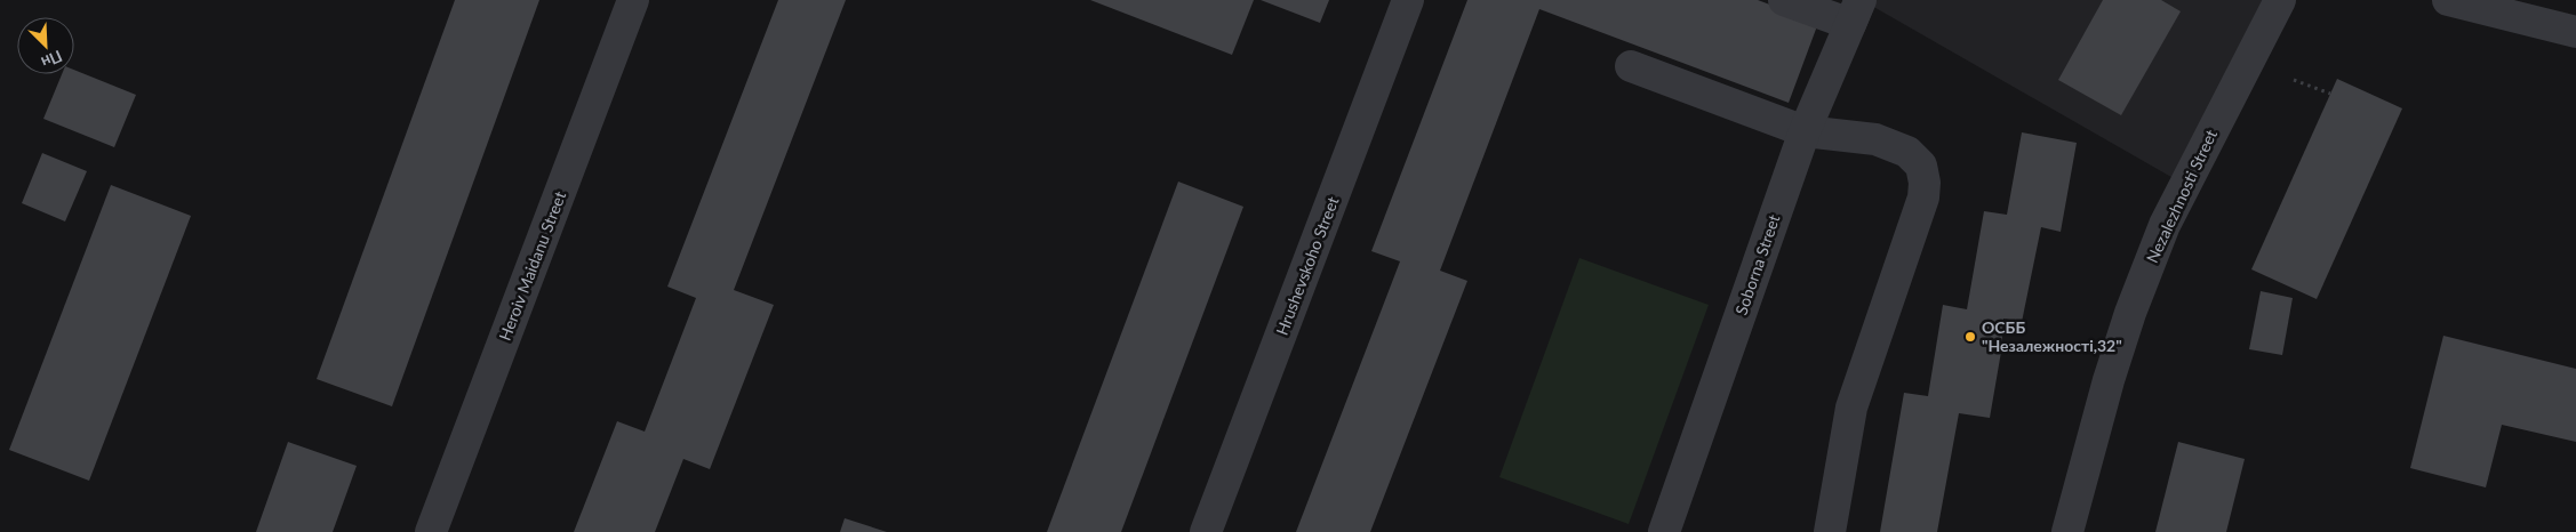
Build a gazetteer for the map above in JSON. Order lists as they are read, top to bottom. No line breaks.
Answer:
{"streets":{"street":["Nezalezhnosti Street","Soborna Street","Heroiv Maidanu Street","Hrushevskoho Street"]},"places":["ОСББ \"Незалежності,32\""],"north":"bottom right"}
